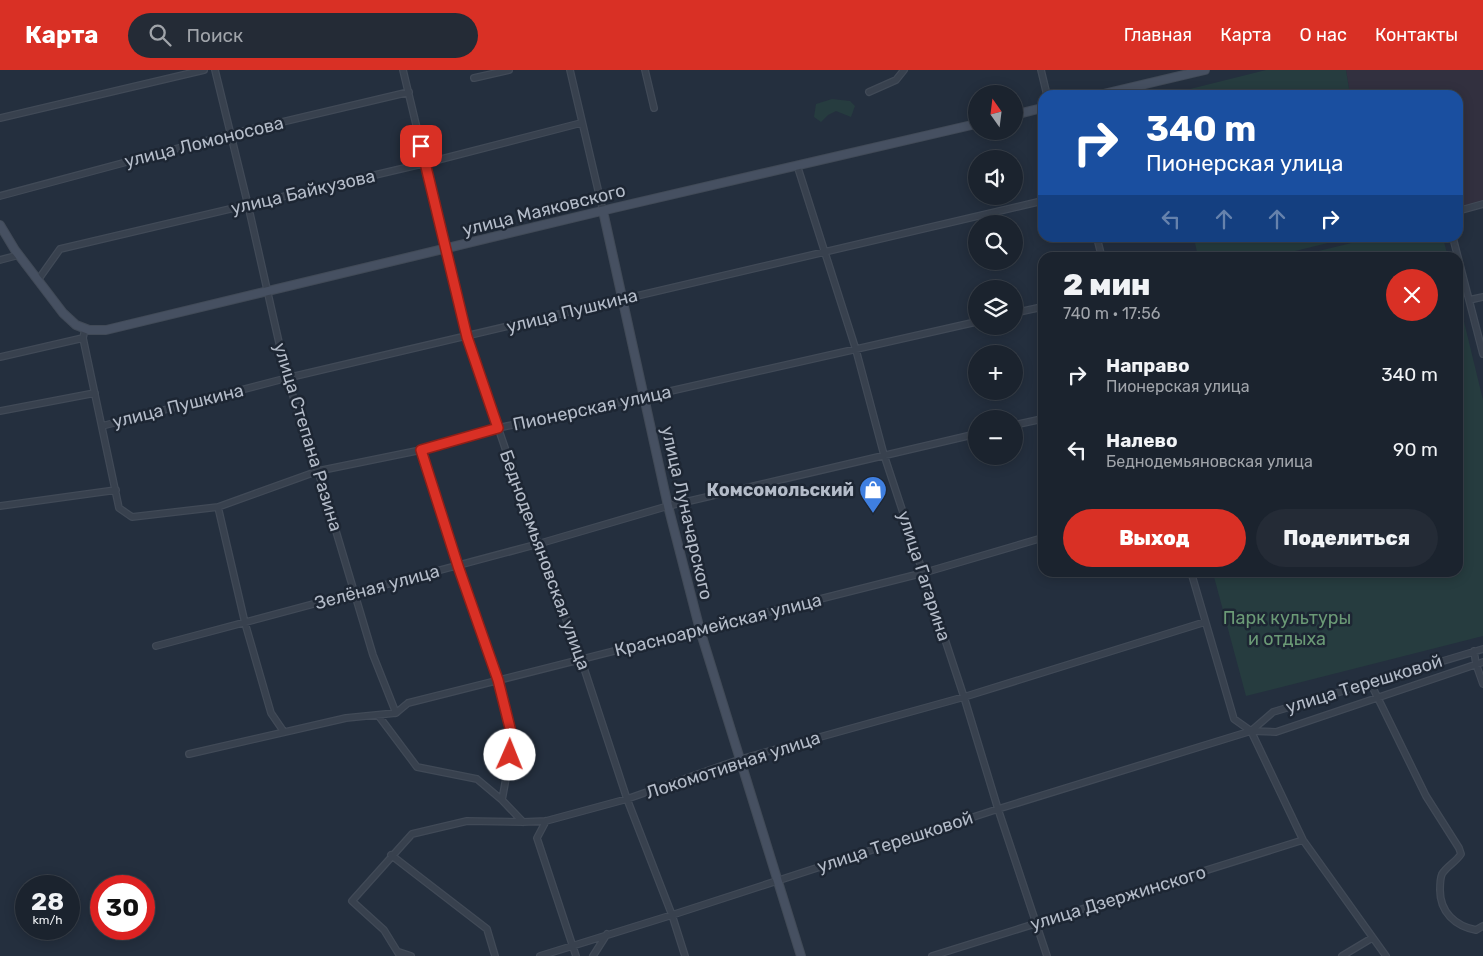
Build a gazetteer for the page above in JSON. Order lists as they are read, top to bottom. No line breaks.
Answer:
{"streets":{"main road":["улица Маяковского","улица Луначарского"],"street":["улица Ломоносова","улица Байкузова","улица Пушкина","Пионерская улица","улица Степана Разина","Беднодемьяновская улица","улица Гагарина","Зелёная улица","Красноармейская улица","улица Терешковой","Локомотивная улица","улица Дзержинского"]},"crossings":[["улица Ломоносова","улица Степана Разина"],["улица Ломоносова","Беднодемьяновская улица"],["улица Байкузова","улица Степана Разина"],["улица Байкузова","улица Луначарского"],["улица Байкузова","Беднодемьяновская улица"],["улица Маяковского","улица Степана Разина"],["улица Маяковского","улица Луначарского"],["улица Маяковского","Беднодемьяновская улица"],["улица Маяковского","улица Гагарина"],["улица Пушкина","Пионерская улица"],["улица Пушкина","улица Степана Разина"],["улица Пушкина","улица Луначарского"],["улица Пушкина","Беднодемьяновская улица"],["улица Пушкина","улица Гагарина"],["Пионерская улица","улица Степана Разина"],["Пионерская улица","улица Луначарского"],["Пионерская улица","Беднодемьяновская улица"],["Пионерская улица","улица Гагарина"],["улица Степана Разина","Зелёная улица"],["улица Степана Разина","Красноармейская улица"],["улица Луначарского","Зелёная улица"],["улица Луначарского","Красноармейская улица"],["улица Луначарского","улица Терешковой"],["улица Луначарского","Локомотивная улица"],["Беднодемьяновская улица","Зелёная улица"],["Беднодемьяновская улица","Красноармейская улица"],["Беднодемьяновская улица","улица Терешковой"],["Беднодемьяновская улица","Локомотивная улица"],["улица Гагарина","Зелёная улица"],["улица Гагарина","Красноармейская улица"],["улица Гагарина","улица Терешковой"],["улица Гагарина","Локомотивная улица"],["улица Гагарина","улица Дзержинского"]],"parks":["Парк культуры и отдыха"],"places":{"shop":["Комсомольский"]},"north":"top","page":{"header":"Карта","search":"Поиск","nav":["Главная","Карта","О нас","Контакты"],"map_buttons":["+","−"],"turn":["340 m","Пионерская улица"],"heading":["2 мин","740 m · 17:56"],"list":[{"name":"Направо","note":"Пионерская улица","value":"340 m"},{"name":"Налево","note":"Беднодемьяновская улица","value":"90 m"}],"buttons":["Выход","Поделиться"],"speed":"28 km/h","limit":"30"}}
